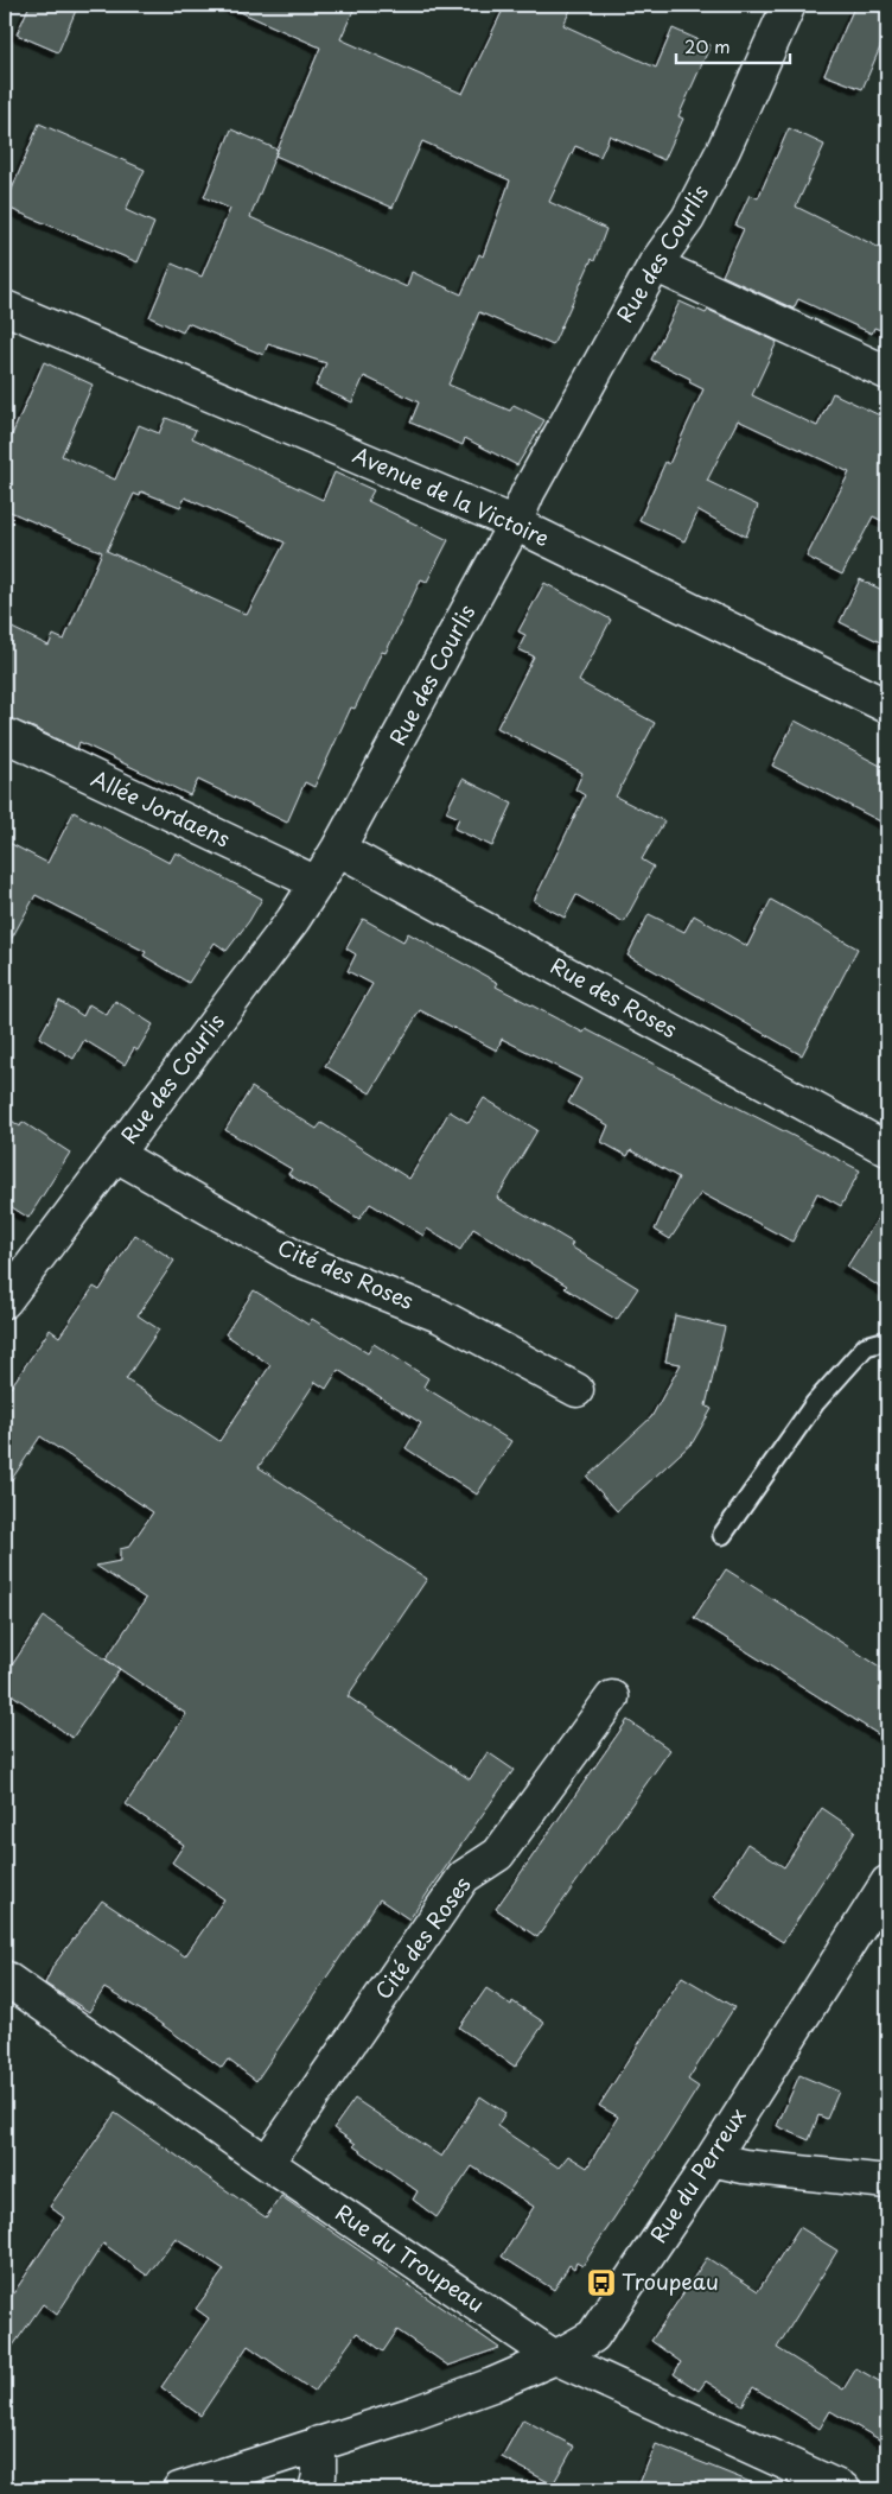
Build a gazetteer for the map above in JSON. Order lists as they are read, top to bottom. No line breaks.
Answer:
{"streets":{"street":["Rue des Courlis","Avenue de la Victoire","Allée Jordaens","Rue des Roses","Cité des Roses","Rue du Perreux","Rue du Troupeau"]},"crossings":[["Rue des Courlis","Avenue de la Victoire"],["Rue des Courlis","Allée Jordaens"],["Rue des Courlis","Rue des Roses"],["Rue des Courlis","Cité des Roses"],["Cité des Roses","Rue du Troupeau"],["Rue du Perreux","Rue du Troupeau"]],"places":{"bus stop":["Troupeau"]},"scale_bar":"20 m"}
